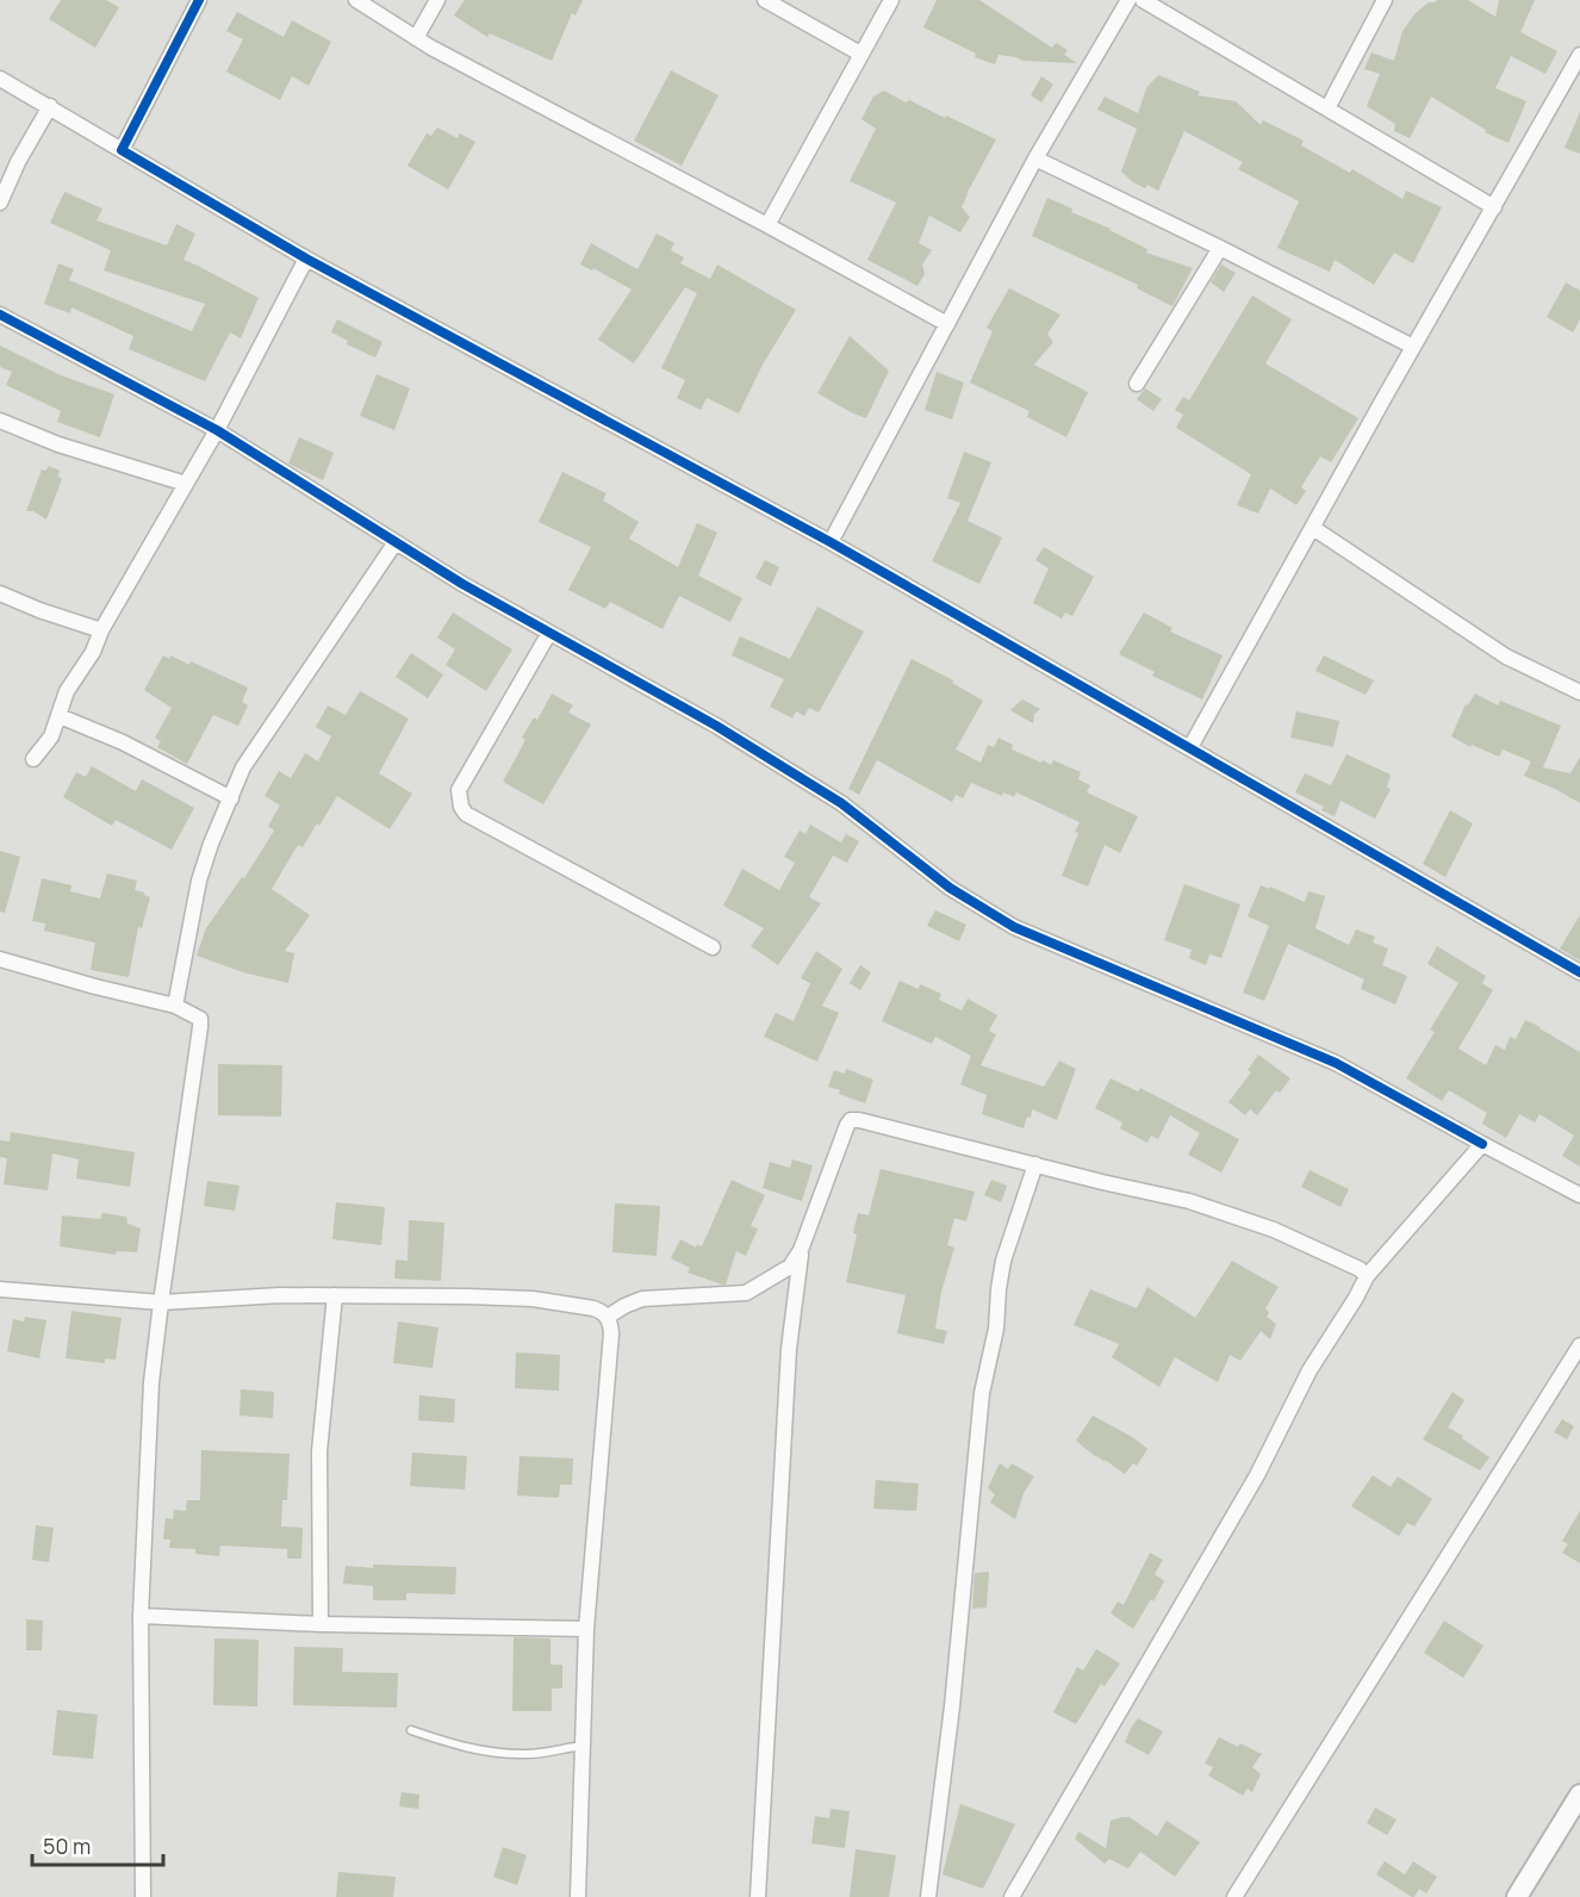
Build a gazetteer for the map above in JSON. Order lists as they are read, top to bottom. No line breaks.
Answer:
{"scale_bar":"50 m"}
